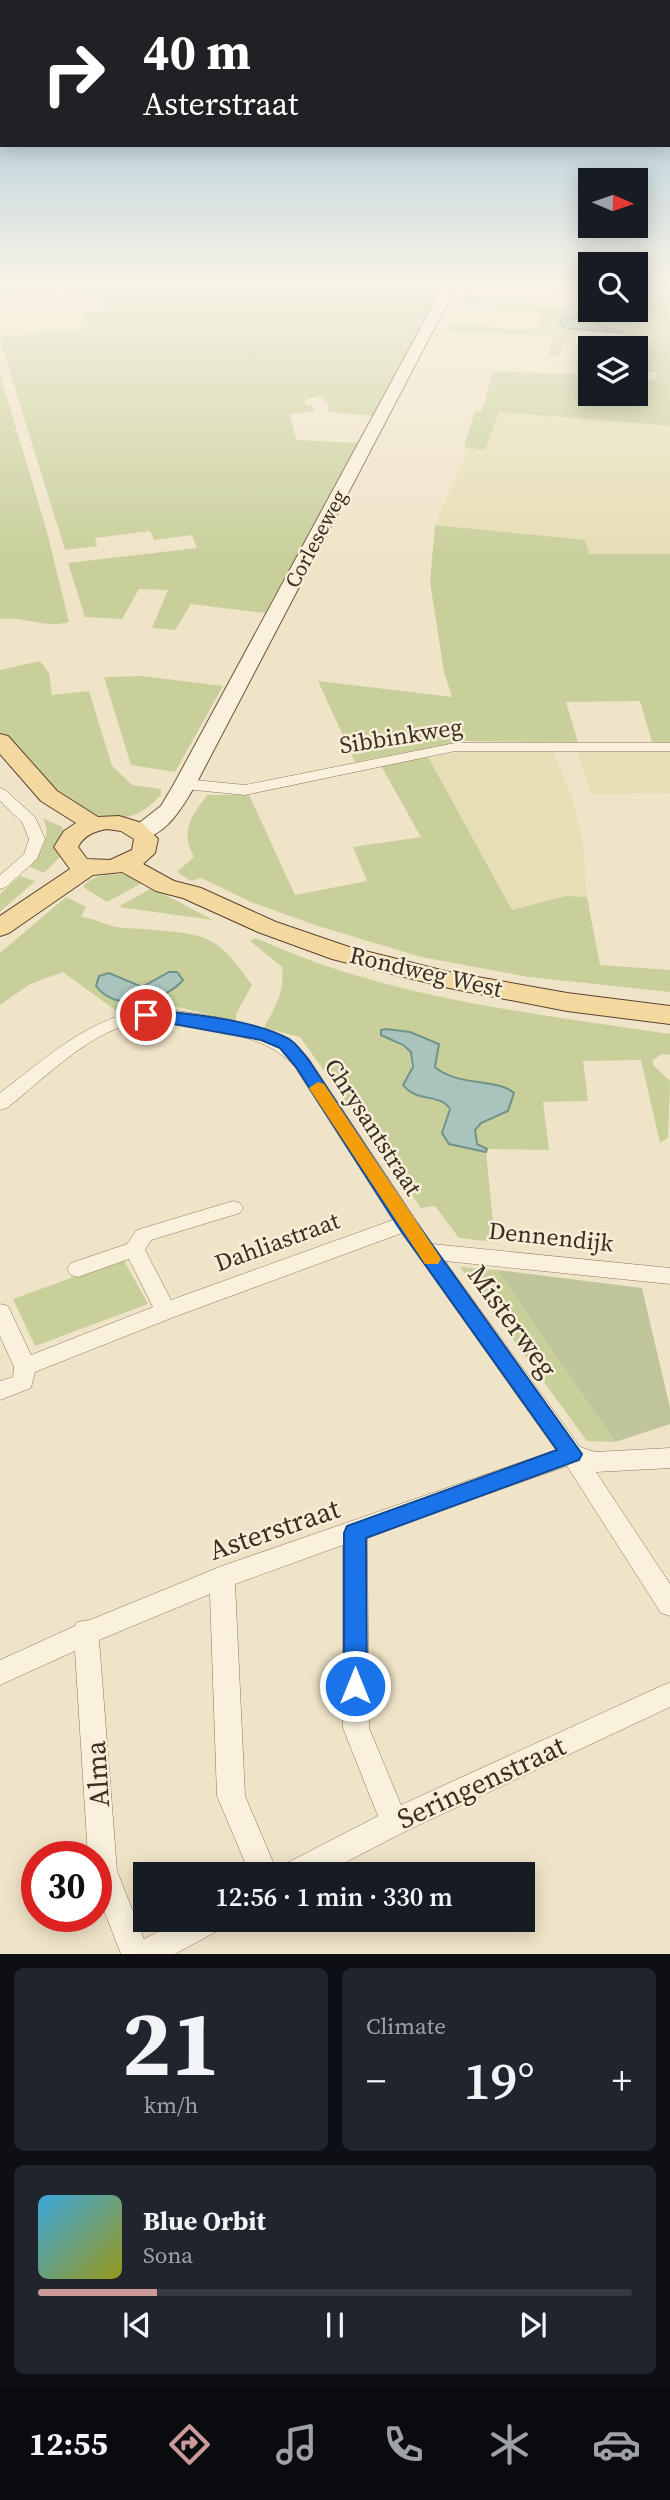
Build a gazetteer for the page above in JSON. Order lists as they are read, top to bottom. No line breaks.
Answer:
{"streets":{"main road":["Corleseweg","Rondweg West"],"street":["Sibbinkweg","Chrysantstraat","Dennendijk","Dahliastraat","Misterweg","Asterstraat","Alma","Seringenstraat"]},"crossings":[["Corleseweg","Sibbinkweg"],["Corleseweg","Rondweg West"],["Chrysantstraat","Dahliastraat"],["Chrysantstraat","Misterweg"],["Dennendijk","Misterweg"],["Dahliastraat","Misterweg"],["Misterweg","Asterstraat"],["Asterstraat","Alma"]],"north":"right","page":{"turn":["40 m","Asterstraat"],"limit":"30","trip":"12:56 · 1 min · 330 m","tile":[["21","km/h"],"Climate"],"heat":["−","19°","+"],"song":["Blue Orbit","Sona"],"tabs":"12:55"}}
